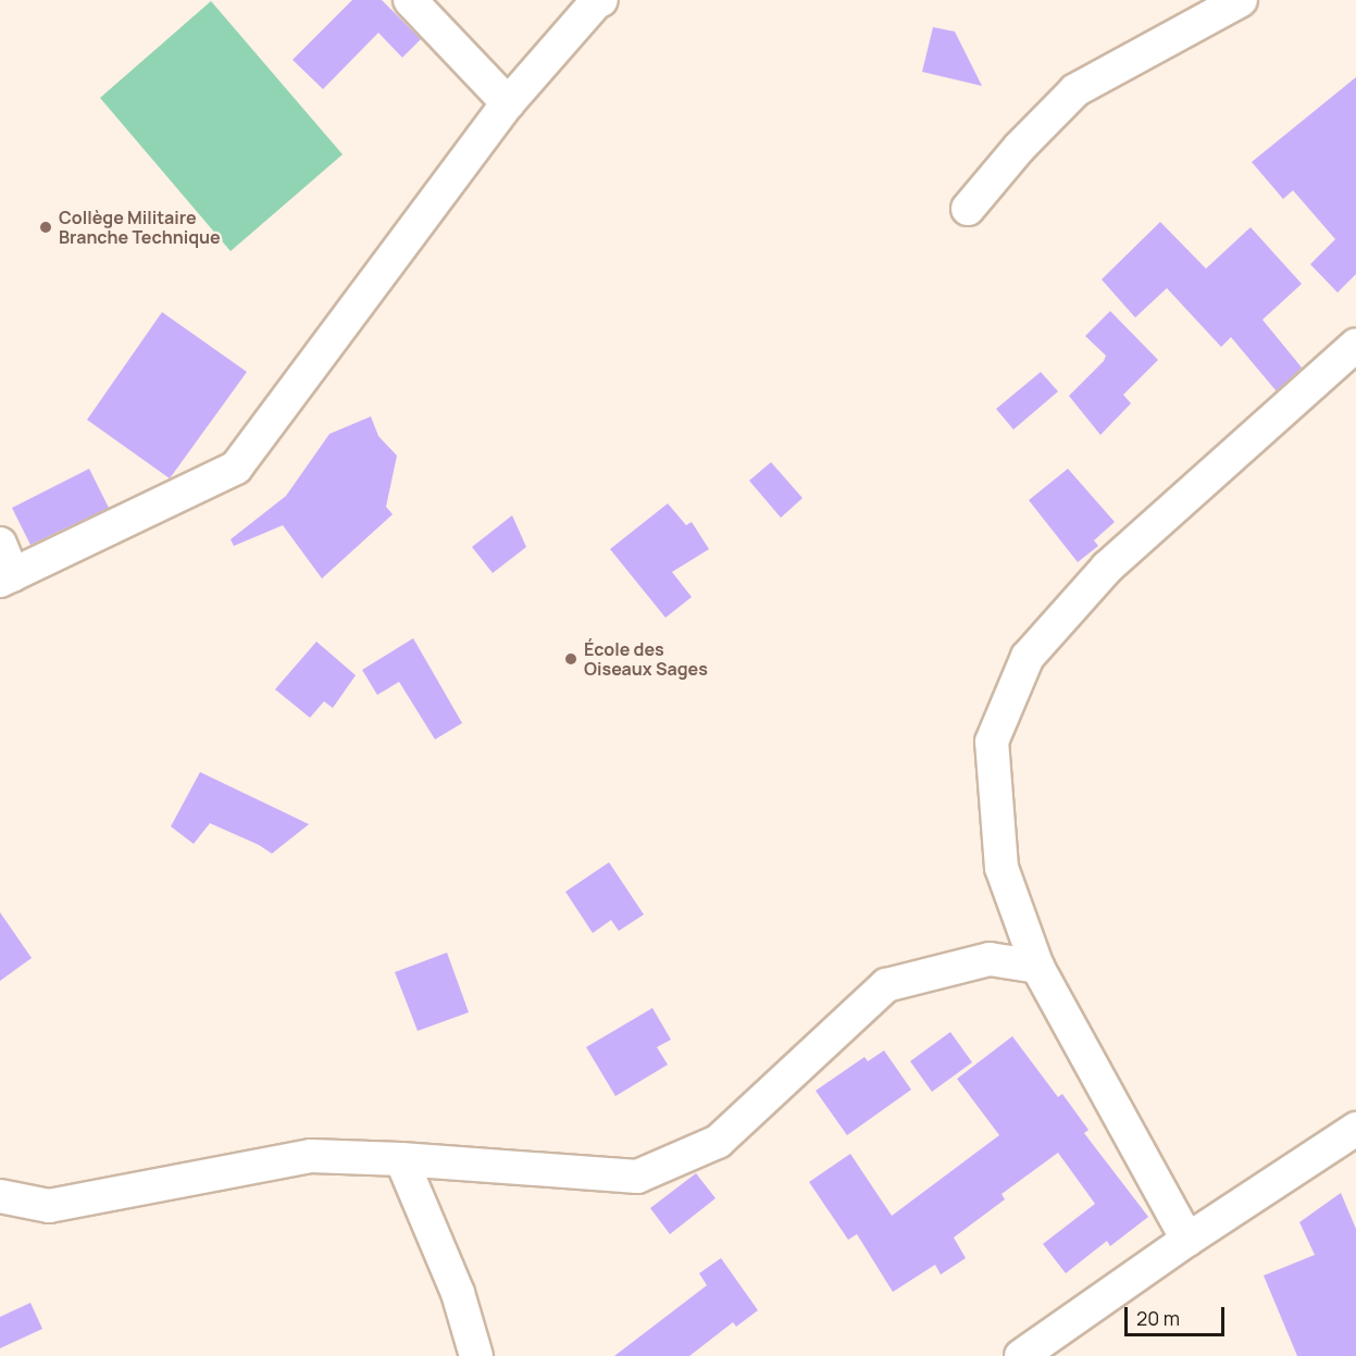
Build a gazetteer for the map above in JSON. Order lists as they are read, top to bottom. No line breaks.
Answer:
{"places":["Collège Militaire Branche Technique","École des Oiseaux Sages"],"scale_bar":"20 m"}
